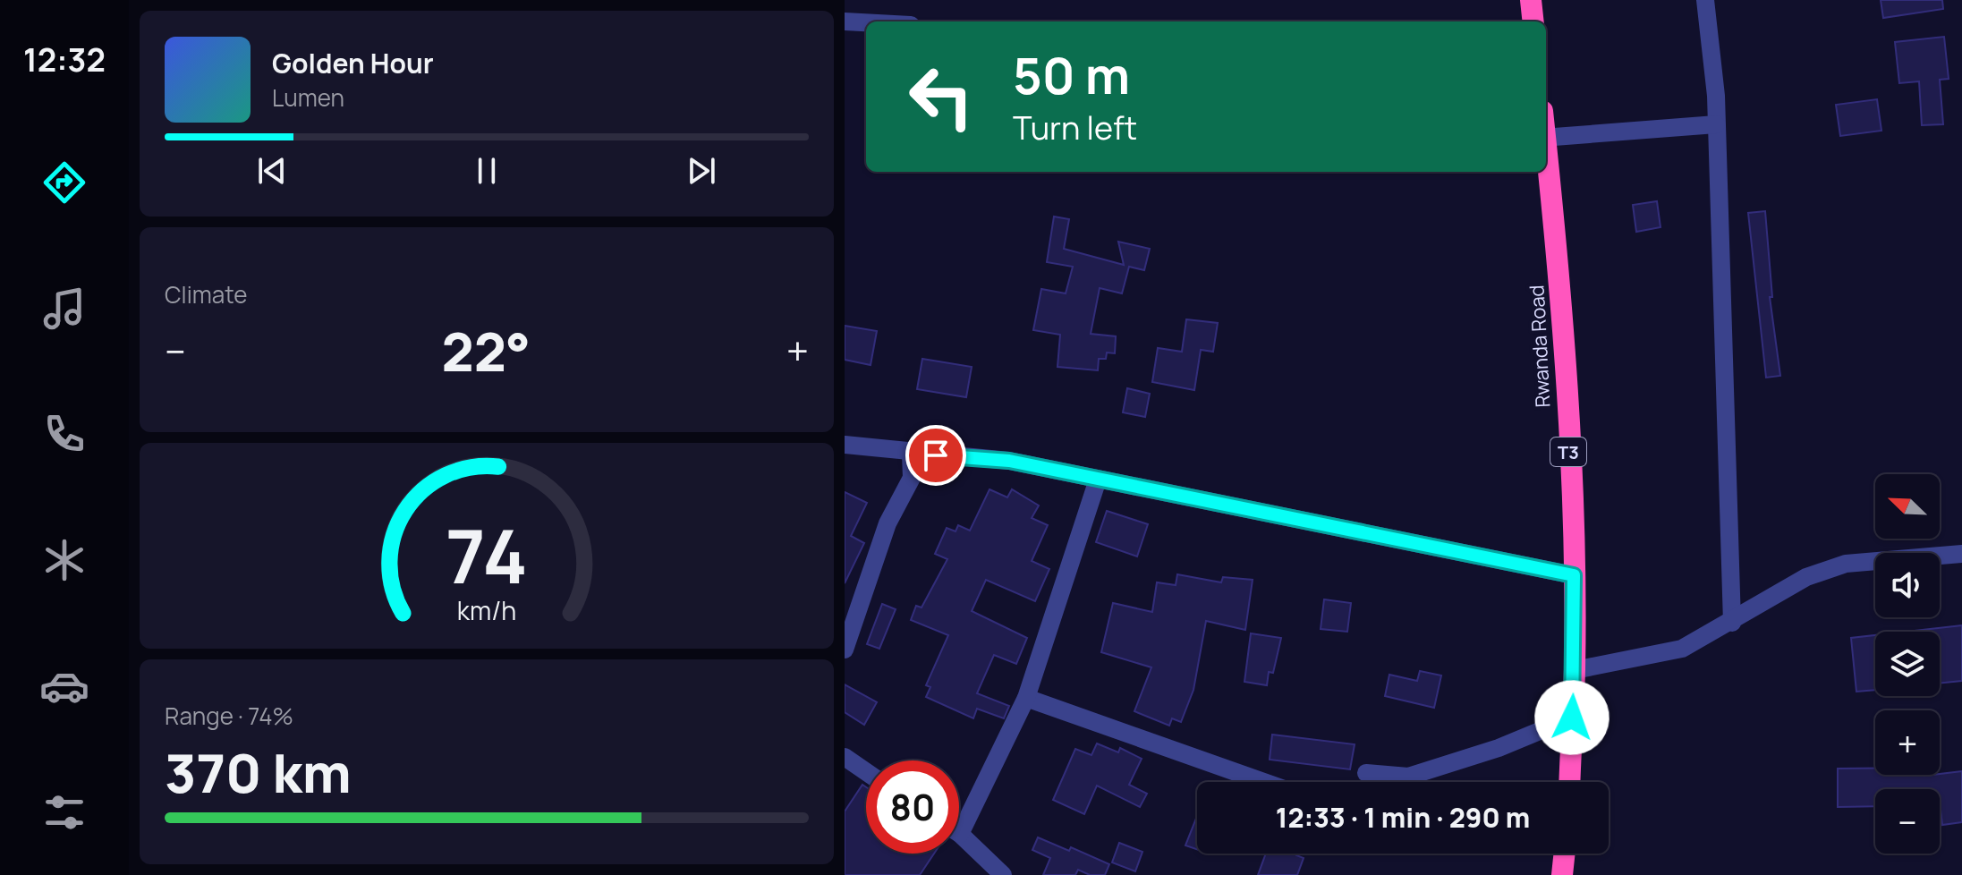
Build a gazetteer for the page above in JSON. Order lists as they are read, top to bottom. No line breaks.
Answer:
{"streets":{"highway":["Rwanda Road","T3"]},"north":"top left","page":{"tabs":"12:32","turn":["50 m","Turn left"],"song":["Golden Hour","Lumen"],"tile":["Climate",["Range · 74%","370 km"]],"heat":["−","22°","+"],"map_buttons":["+","−"],"limit":"80","trip":"12:33 · 1 min · 290 m","gauge":["74","km/h"]}}
